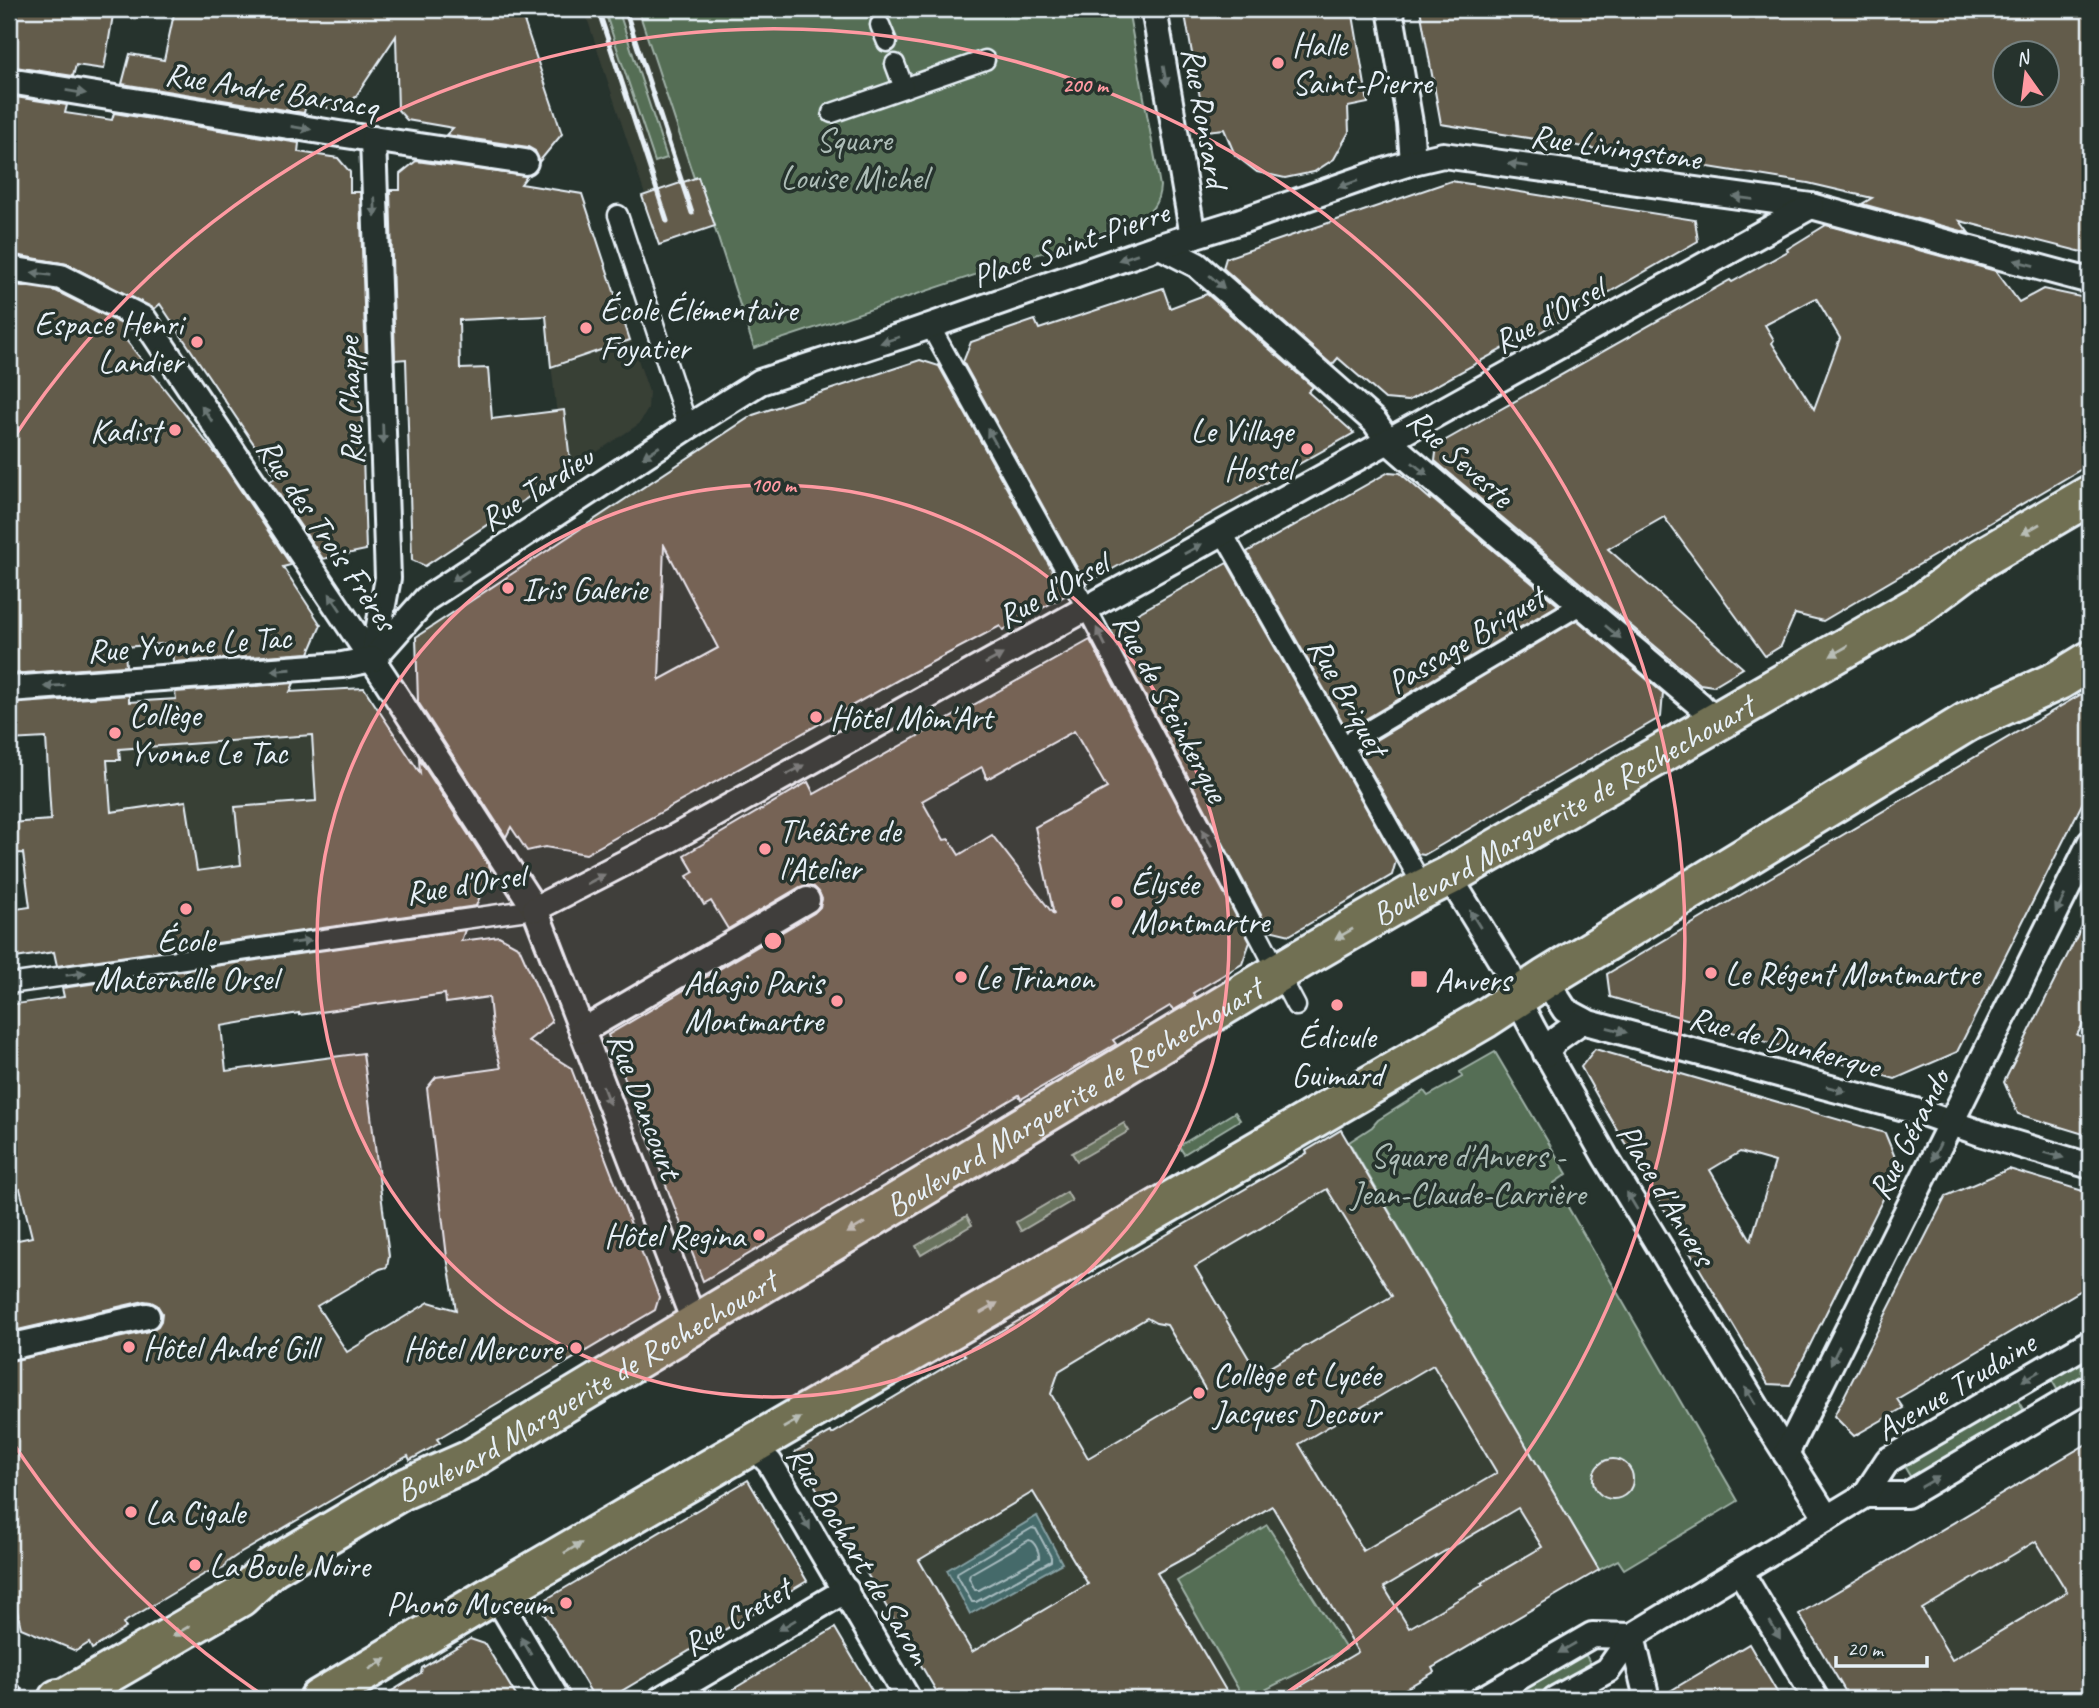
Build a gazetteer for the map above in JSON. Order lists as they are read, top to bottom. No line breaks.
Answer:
{"streets":{"main road":["Boulevard Marguerite de Rochechouart"],"street":["Rue André Barsacq","Rue Ronsard","Rue Livingstone","Place Saint-Pierre","Rue d'Orsel","Rue Chappe","Rue Seveste","Rue Tardieu","Rue des Trois Frères","Passage Briquet","Rue Yvonne Le Tac","Rue Briquet","Rue de Steinkerque","Rue de Dunkerque","Rue Dancourt","Rue Gérando","Place d'Anvers","Avenue Trudaine","Rue Bochart de Saron","Rue Cretet"]},"crossings":[["Rue André Barsacq","Rue Chappe"],["Rue Ronsard","Place Saint-Pierre"],["Rue Livingstone","Place Saint-Pierre"],["Rue Livingstone","Rue d'Orsel"],["Place Saint-Pierre","Rue Seveste"],["Place Saint-Pierre","Rue Tardieu"],["Place Saint-Pierre","Rue de Steinkerque"],["Rue d'Orsel","Rue Seveste"],["Rue d'Orsel","Rue des Trois Frères"],["Rue d'Orsel","Rue Briquet"],["Rue d'Orsel","Rue de Steinkerque"],["Rue d'Orsel","Rue Dancourt"],["Rue Chappe","Rue Tardieu"],["Rue Chappe","Rue des Trois Frères"],["Rue Chappe","Rue Yvonne Le Tac"],["Rue Seveste","Passage Briquet"],["Rue Seveste","Boulevard Marguerite de Rochechouart"],["Rue Tardieu","Rue des Trois Frères"],["Rue Tardieu","Rue Yvonne Le Tac"],["Rue des Trois Frères","Rue Yvonne Le Tac"],["Rue des Trois Frères","Rue Dancourt"],["Passage Briquet","Rue Briquet"],["Rue Briquet","Boulevard Marguerite de Rochechouart"],["Rue Briquet","Place d'Anvers"],["Rue de Steinkerque","Boulevard Marguerite de Rochechouart"],["Boulevard Marguerite de Rochechouart","Rue Dancourt"],["Boulevard Marguerite de Rochechouart","Place d'Anvers"],["Rue de Dunkerque","Rue Gérando"],["Rue de Dunkerque","Place d'Anvers"],["Rue Gérando","Place d'Anvers"],["Place d'Anvers","Avenue Trudaine"],["Rue Bochart de Saron","Rue Cretet"]],"one_way":["Rue André Barsacq","Rue Ronsard","Rue Livingstone","Place Saint-Pierre","Rue d'Orsel","Rue Chappe","Rue Seveste","Rue Tardieu","Rue des Trois Frères","Rue Yvonne Le Tac","Rue de Steinkerque","Rue de Dunkerque","Rue Dancourt","Rue Gérando","Place d'Anvers","Rue Bochart de Saron","Rue Cretet"],"parks":["Square Louise Michel","Square d'Anvers - Jean-Claude-Carrière"],"places":{"other":["Halle Saint-Pierre","École Élémentaire Foyatier","Espace Henri Landier","Kadist","Le Village Hostel","Iris Galerie","Hôtel Môm'Art","Collège Yvonne Le Tac","Théâtre de l'Atelier","Élysée Montmartre","École Maternelle Orsel","Le Régent Montmartre","Le Trianon","Adagio Paris Montmartre","Édicule Guimard","Hôtel Regina","Hôtel André Gill","Hôtel Mercure","Collège et Lycée Jacques Decour","La Cigale","La Boule Noire","Phono Museum"],"transit":["Anvers"]},"scale_bar":"20 m","north":"top","rings":["200 m","100 m"]}
